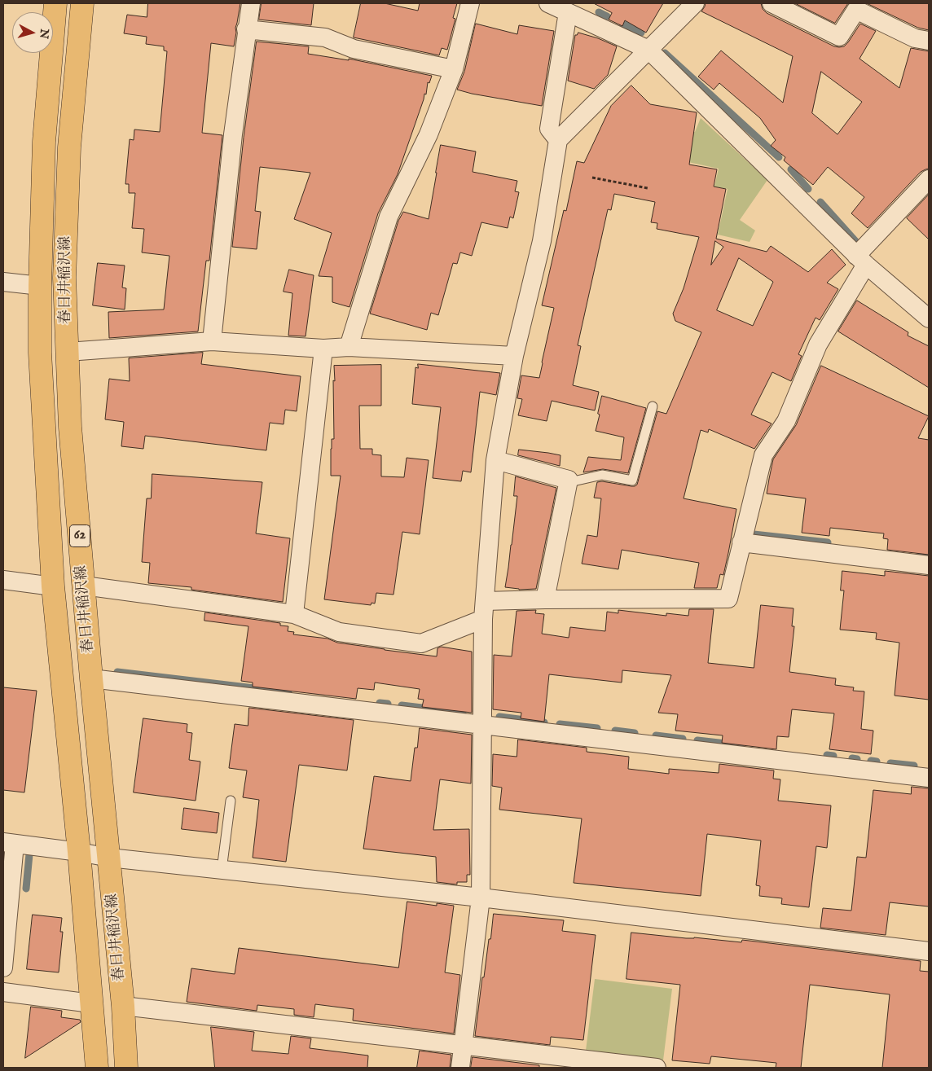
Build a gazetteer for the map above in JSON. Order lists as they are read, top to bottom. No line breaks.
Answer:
{"streets":{"main road":["春日井稲沢線","62"]},"north":"right"}
